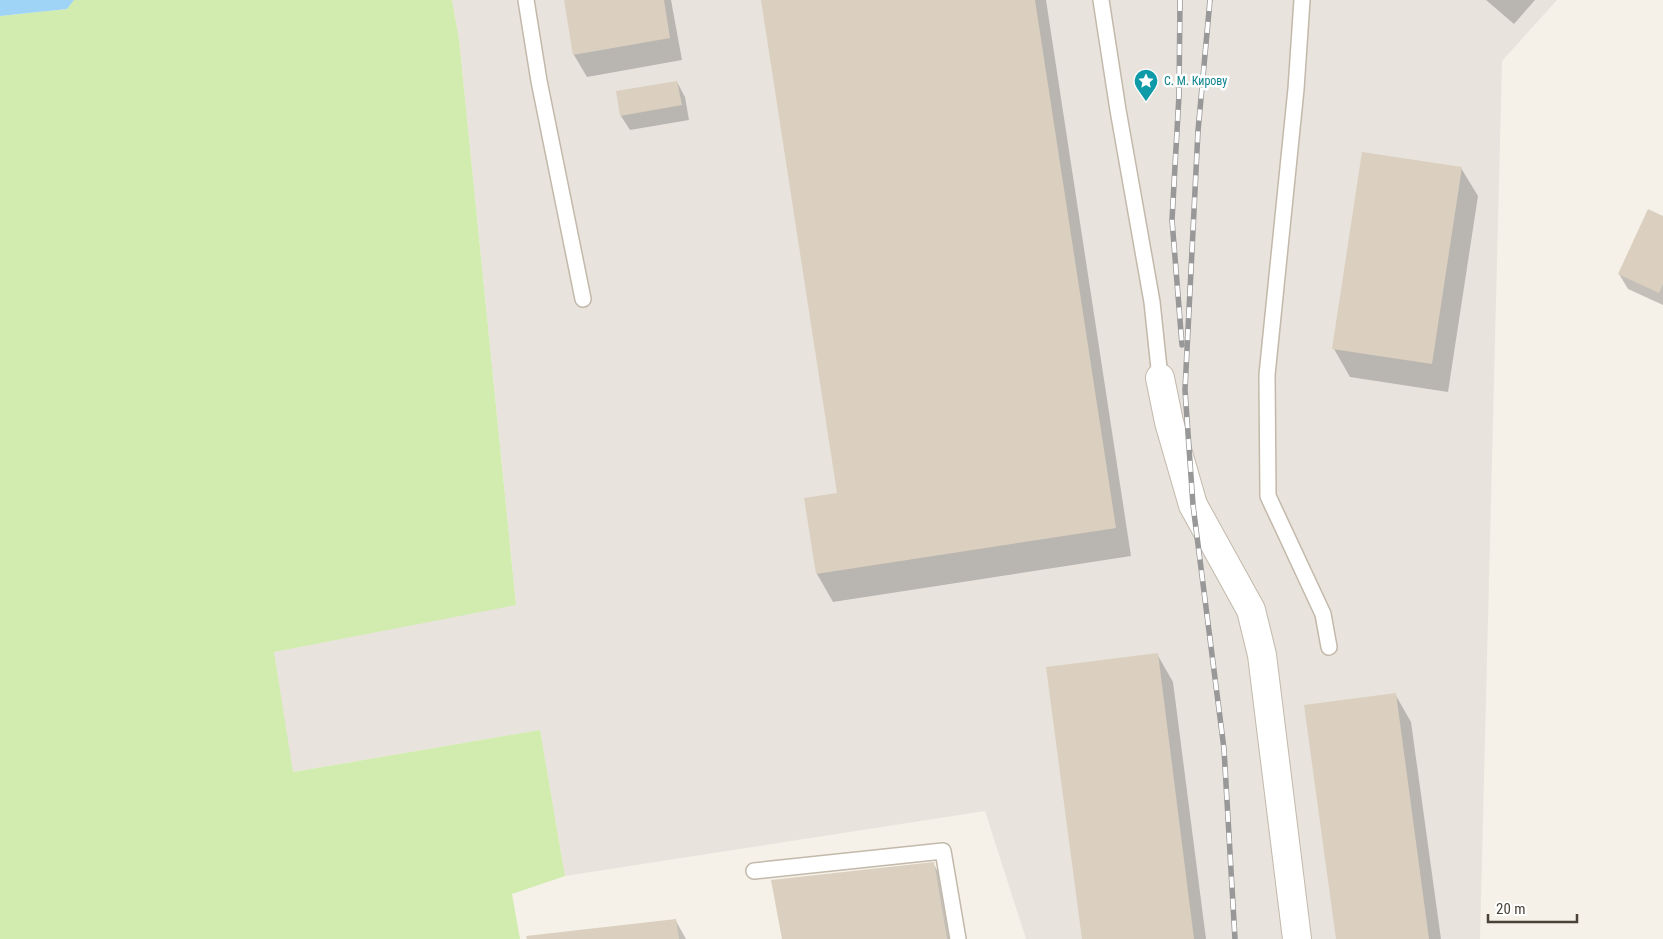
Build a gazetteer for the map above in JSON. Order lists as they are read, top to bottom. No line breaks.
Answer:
{"places":{"place":["С. М. Кирову"]},"scale_bar":"20 m"}
